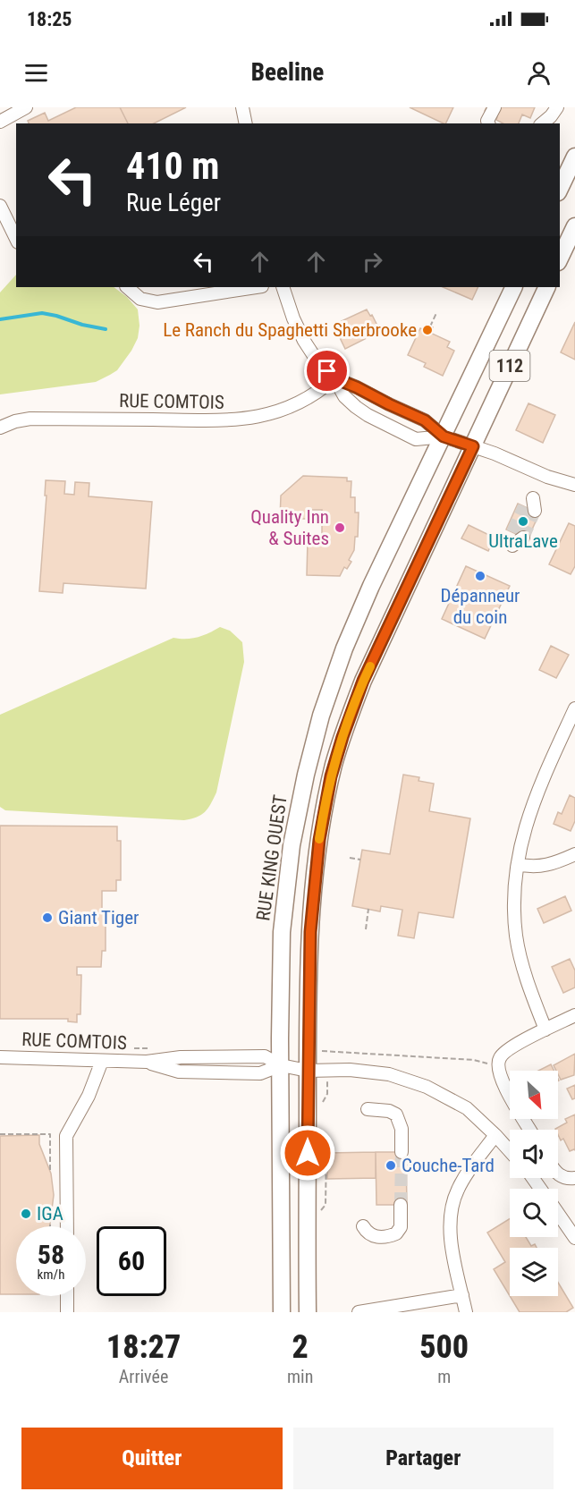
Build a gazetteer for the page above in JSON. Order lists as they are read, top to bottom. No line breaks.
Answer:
{"streets":{"main road":["112","RUE KING OUEST"],"street":["RUE COMTOIS"]},"crossings":[["112","RUE COMTOIS"],["112","RUE KING OUEST"],["RUE COMTOIS","RUE KING OUEST"]],"places":["Le Ranch du Spaghetti Sherbrooke","UltraLave","Quality Inn & Suites","Dépanneur du coin","Giant Tiger","Couche-Tard","IGA"],"north":"bottom right","page":{"status":"18:25","header":"Beeline","turn":["410 m","Rue Léger"],"speed":"58 km/h","limit":"60","eta":["18:27","Arrivée","2","min","500","m"],"buttons":["Quitter","Partager"]}}
